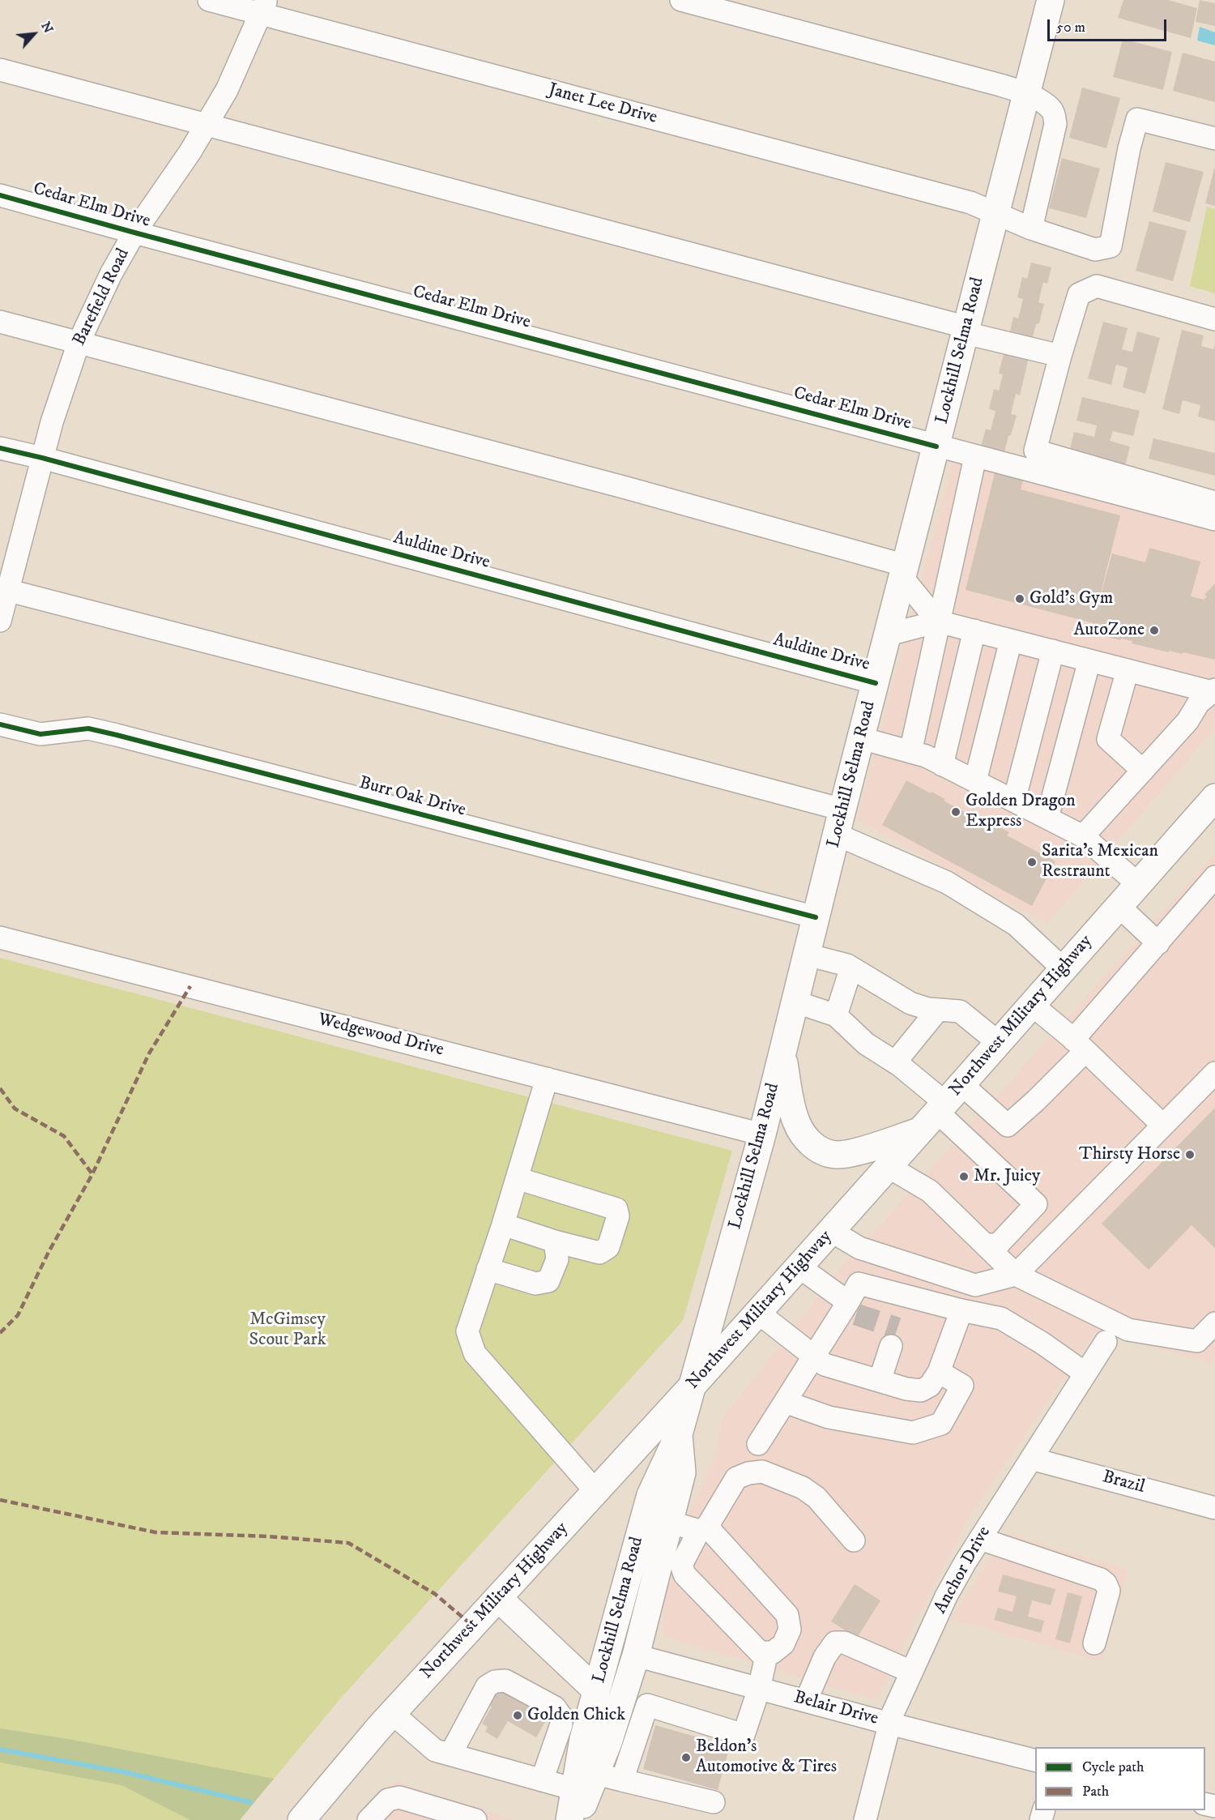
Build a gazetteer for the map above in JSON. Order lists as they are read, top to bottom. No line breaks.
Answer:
{"streets":{"main road":["Lockhill Selma Road","Northwest Military Highway"],"street":["Janet Lee Drive","Cedar Elm Drive","Barefield Road","Auldine Drive","Burr Oak Drive","Wedgewood Drive","Brazil","Anchor Drive","Belair Drive"]},"crossings":[["Janet Lee Drive","Barefield Road"],["Janet Lee Drive","Lockhill Selma Road"],["Cedar Elm Drive","Barefield Road"],["Cedar Elm Drive","Lockhill Selma Road"],["Barefield Road","Auldine Drive"],["Lockhill Selma Road","Auldine Drive"],["Lockhill Selma Road","Burr Oak Drive"],["Lockhill Selma Road","Northwest Military Highway"],["Lockhill Selma Road","Wedgewood Drive"],["Lockhill Selma Road","Belair Drive"],["Brazil","Anchor Drive"],["Anchor Drive","Belair Drive"]],"parks":["McGimsey Scout Park"],"places":["Gold's Gym","AutoZone","Golden Dragon Express","Sarita's Mexican Restraunt","Thirsty Horse","Mr. Juicy","Golden Chick","Beldon's Automotive & Tires"],"legend":["Cycle path","Path"],"scale_bar":"50 m","north":"top right"}
